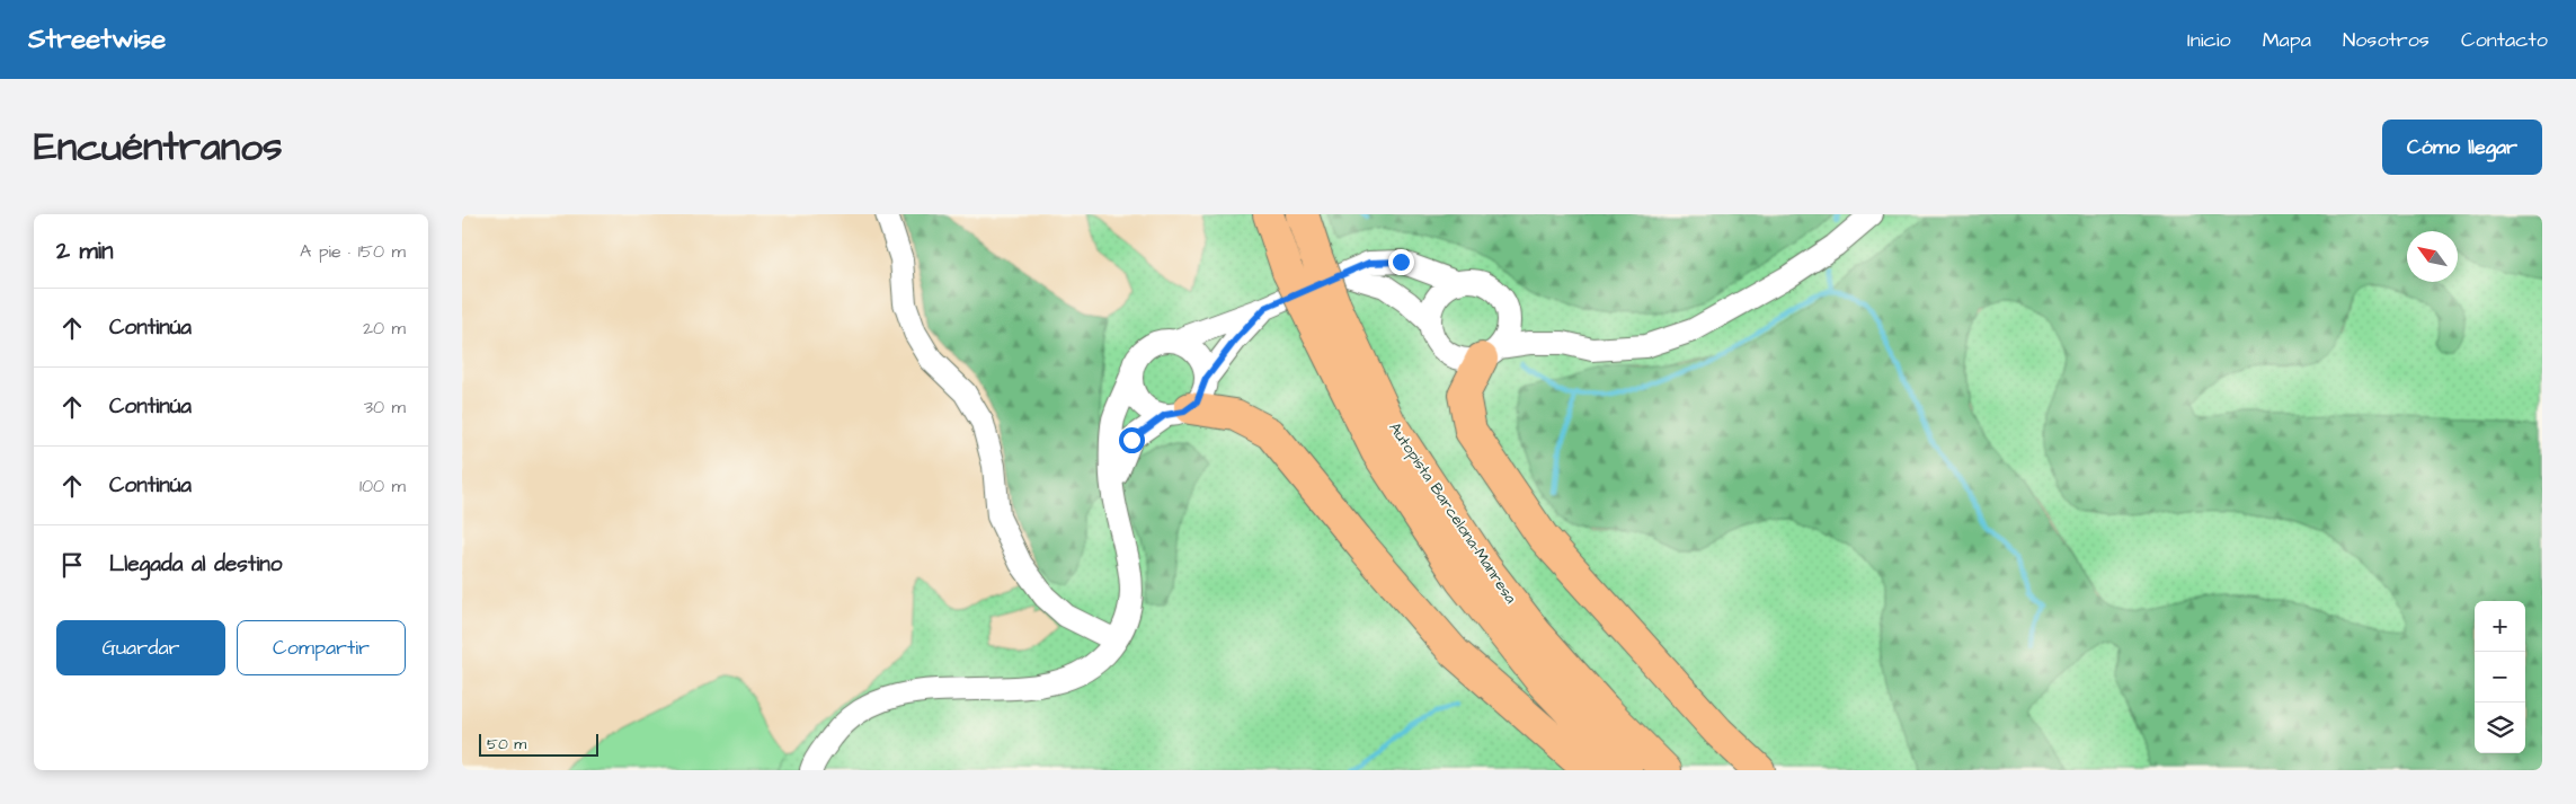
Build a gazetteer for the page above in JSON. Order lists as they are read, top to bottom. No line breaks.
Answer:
{"streets":{"highway":["Autopista Barcelona-Manresa"]},"scale_bar":"50 m","north":"top left","page":{"header":"Streetwise","nav":["Inicio","Mapa","Nosotros","Contacto"],"title":"Encuéntranos","buttons":["Cómo llegar",["Guardar","Compartir"]],"heading":["2 min","A pie · 150 m"],"list":[["Continúa","20 m"],["Continúa","30 m"],["Continúa","100 m"],"Llegada al destino"],"map_buttons":["+","−"],"scale":"50 m"}}
